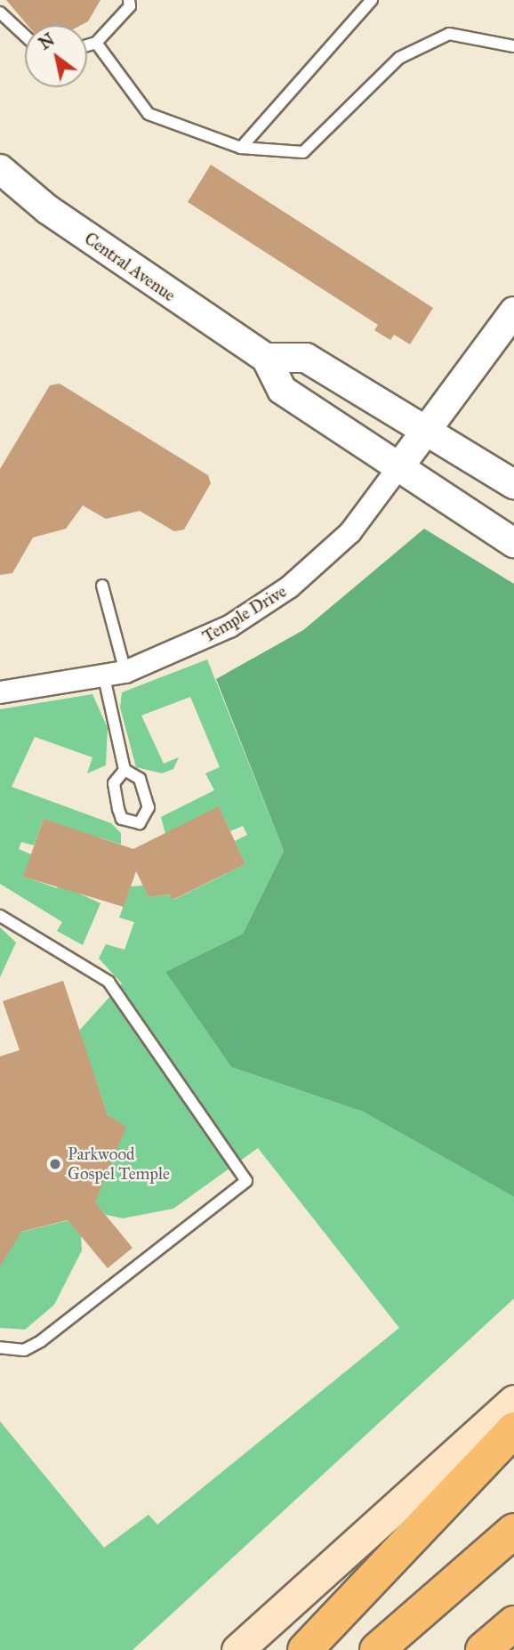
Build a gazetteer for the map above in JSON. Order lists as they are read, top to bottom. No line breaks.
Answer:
{"streets":{"street":["Central Avenue","Temple Drive"]},"crossings":[["Central Avenue","Temple Drive"]],"places":["Parkwood Gospel Temple"],"north":"top left"}
